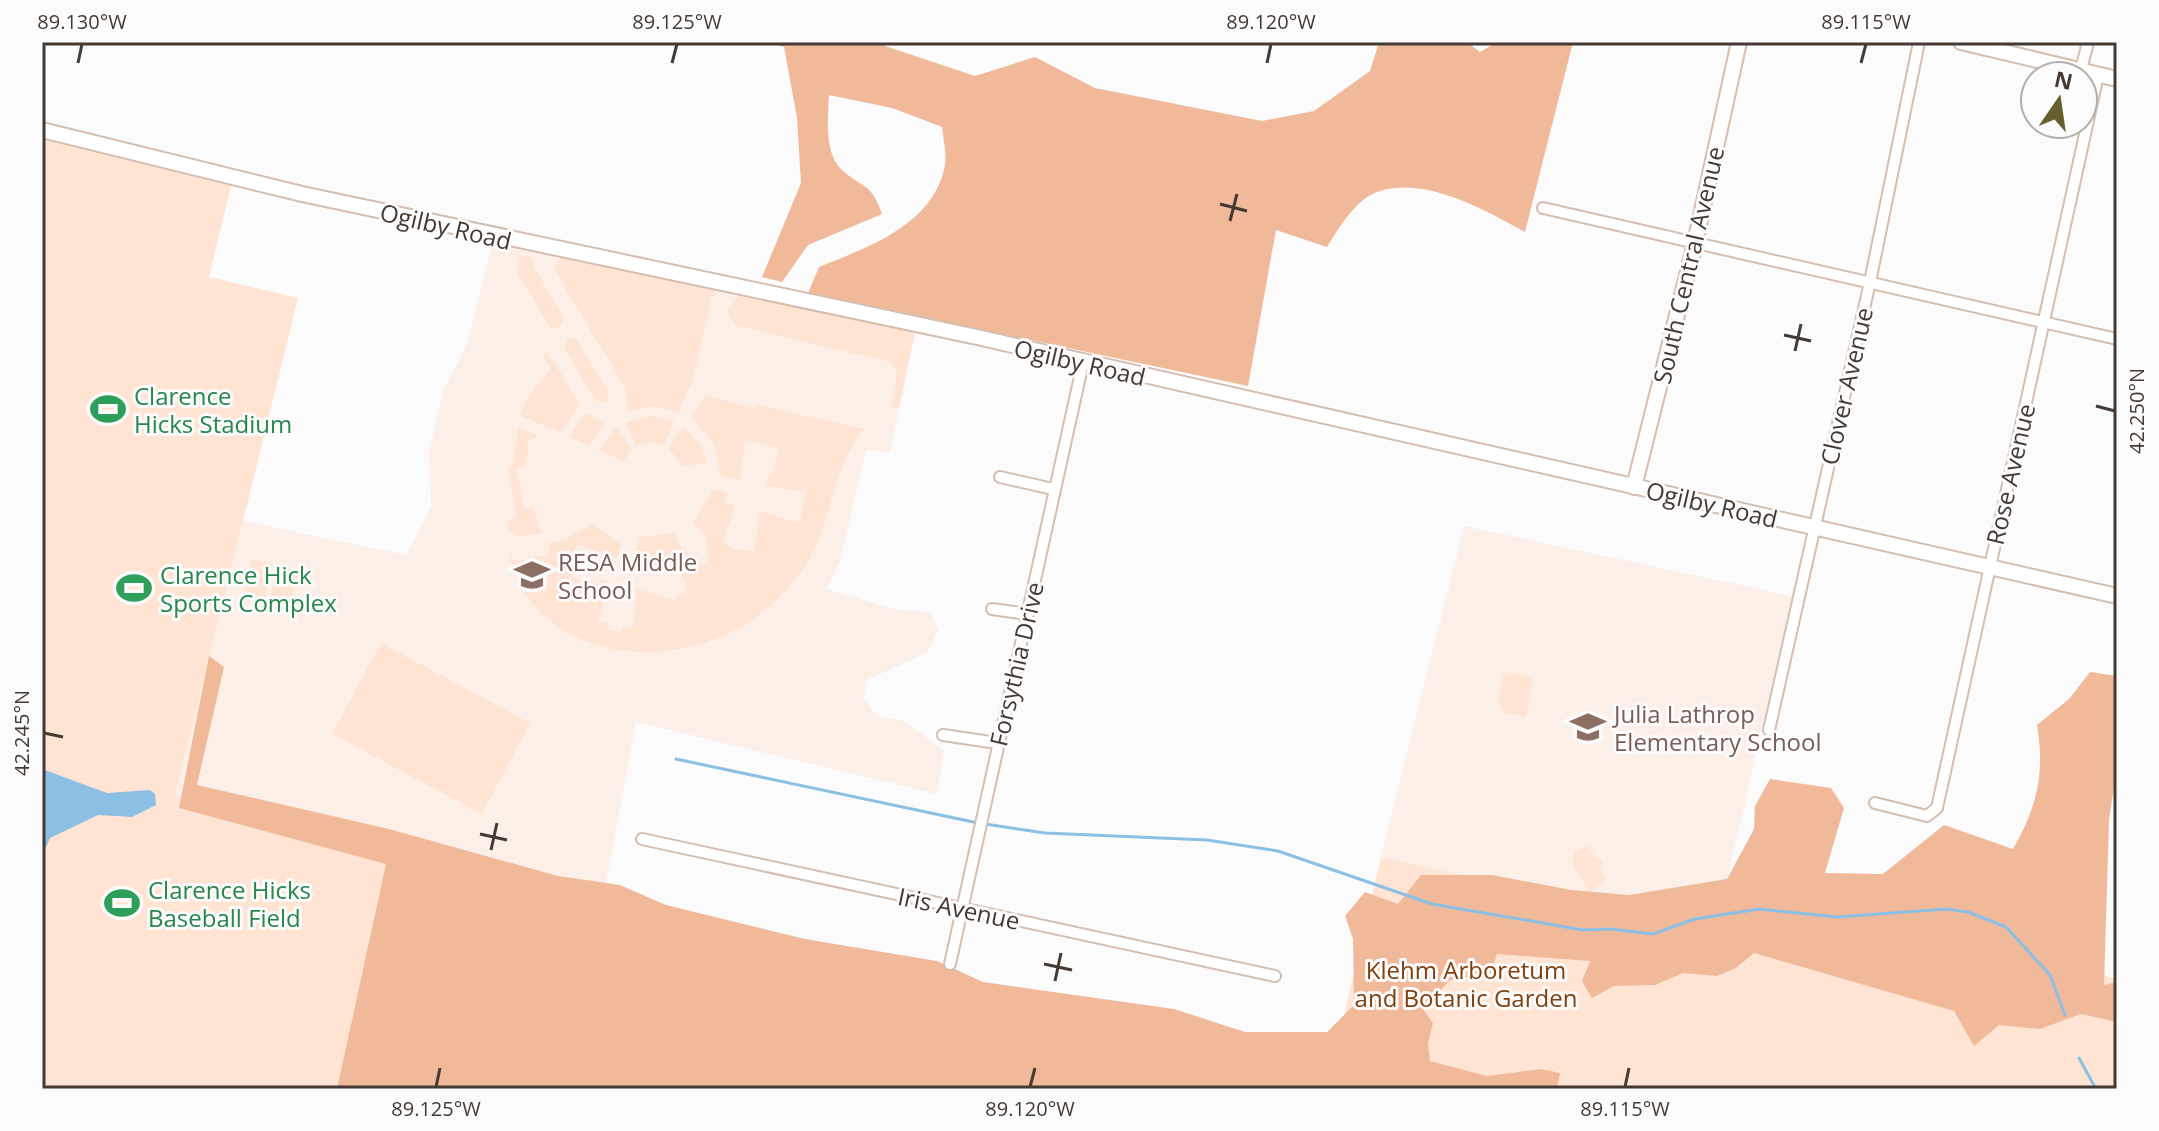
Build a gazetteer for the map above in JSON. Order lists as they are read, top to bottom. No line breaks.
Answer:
{"streets":{"street":["Ogilby Road","South Central Avenue","Clover Avenue","Rose Avenue","Forsythia Drive","Iris Avenue"]},"crossings":[["Ogilby Road","South Central Avenue"],["Ogilby Road","Clover Avenue"],["Ogilby Road","Rose Avenue"],["Ogilby Road","Forsythia Drive"],["Forsythia Drive","Iris Avenue"]],"parks":["Klehm Arboretum and Botanic Garden"],"places":{"sports":["Clarence Hicks Stadium","Clarence Hick Sports Complex","Clarence Hicks Baseball Field"],"school or university":["RESA Middle School","Julia Lathrop Elementary School"]},"north":"top","coordinates":["89.130°W","89.125°W","89.120°W","89.115°W","42.250°N","42.245°N"]}
